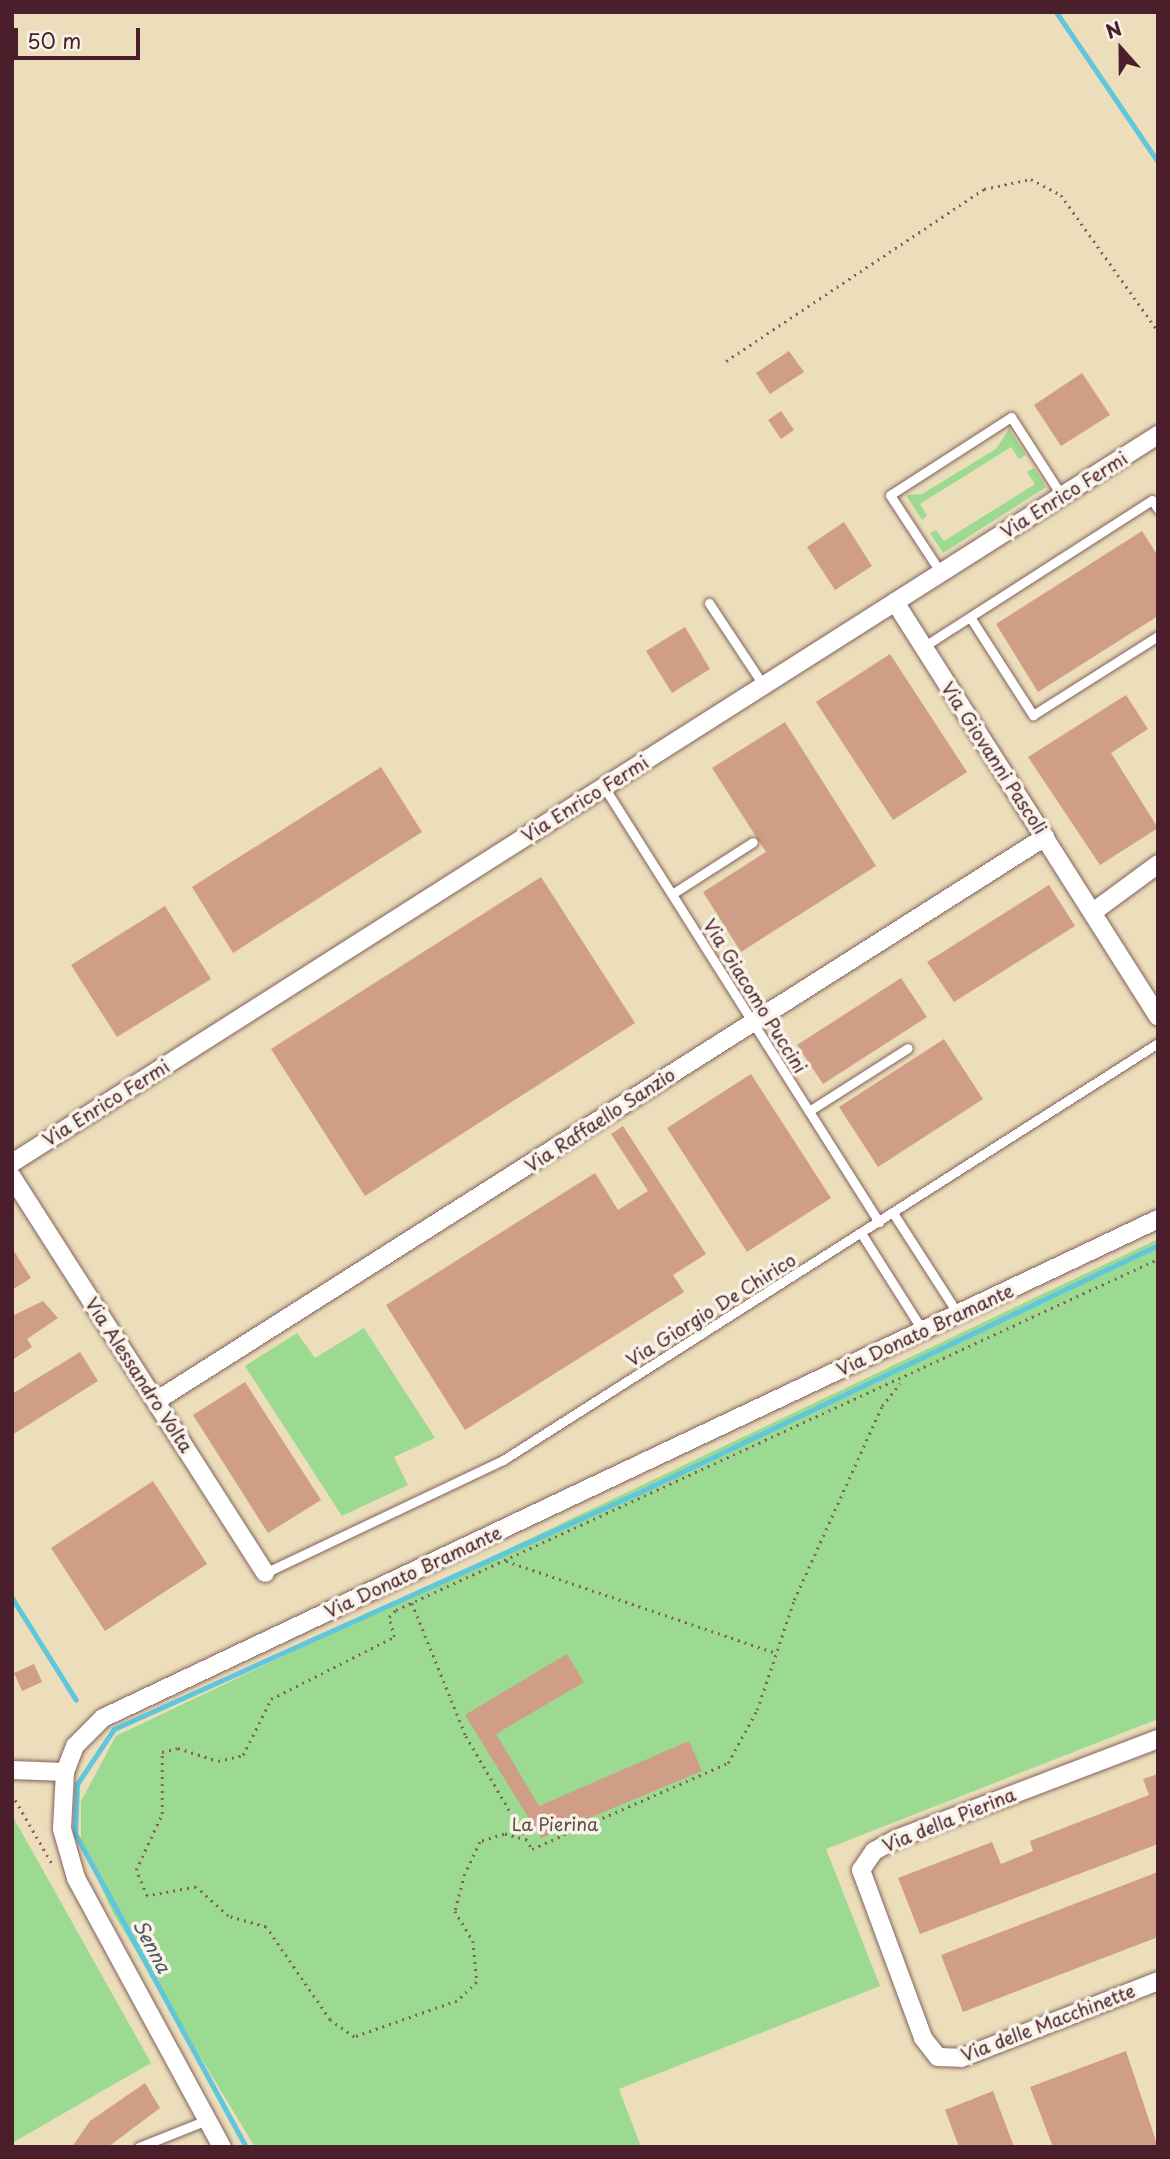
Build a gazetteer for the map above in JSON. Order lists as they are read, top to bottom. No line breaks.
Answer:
{"streets":{"street":["Via Enrico Fermi","Via Giovanni Pascoli","Via Raffaello Sanzio","Via Donato Bramante","Via Alessandro Volta","Via della Pierina","Via delle Macchinette"],"lane":["Via Giacomo Puccini","Via Giorgio De Chirico"]},"crossings":[["Via Enrico Fermi","Via Giovanni Pascoli"],["Via Enrico Fermi","Via Giacomo Puccini"],["Via Giovanni Pascoli","Via Raffaello Sanzio"],["Via Giacomo Puccini","Via Raffaello Sanzio"],["Via Giacomo Puccini","Via Giorgio De Chirico"],["Via Raffaello Sanzio","Via Alessandro Volta"],["Via Giorgio De Chirico","Via Alessandro Volta"],["Via della Pierina","Via delle Macchinette"]],"water":["Senna"],"parks":["La Pierina"],"scale_bar":"50 m","north":"top"}
